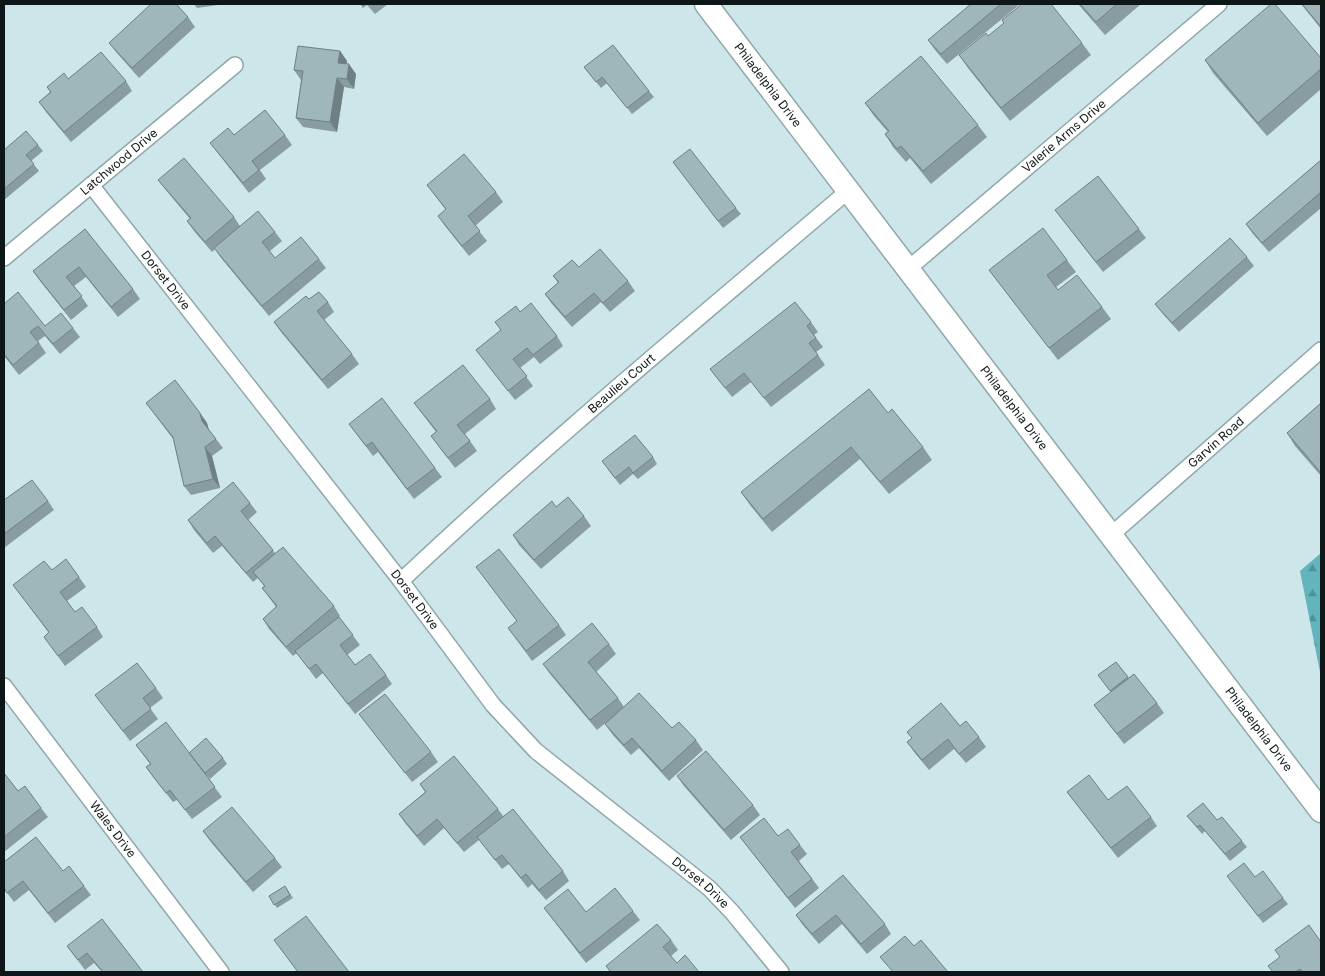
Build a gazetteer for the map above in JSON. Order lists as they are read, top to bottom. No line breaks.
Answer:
{"streets":{"main road":["Philadelphia Drive"],"street":["Valerie Arms Drive","Latchwood Drive","Dorset Drive","Beaulieu Court","Garvin Road","Wales Drive"]},"crossings":[["Philadelphia Drive","Valerie Arms Drive"],["Philadelphia Drive","Beaulieu Court"],["Philadelphia Drive","Garvin Road"],["Latchwood Drive","Dorset Drive"],["Dorset Drive","Beaulieu Court"]]}
